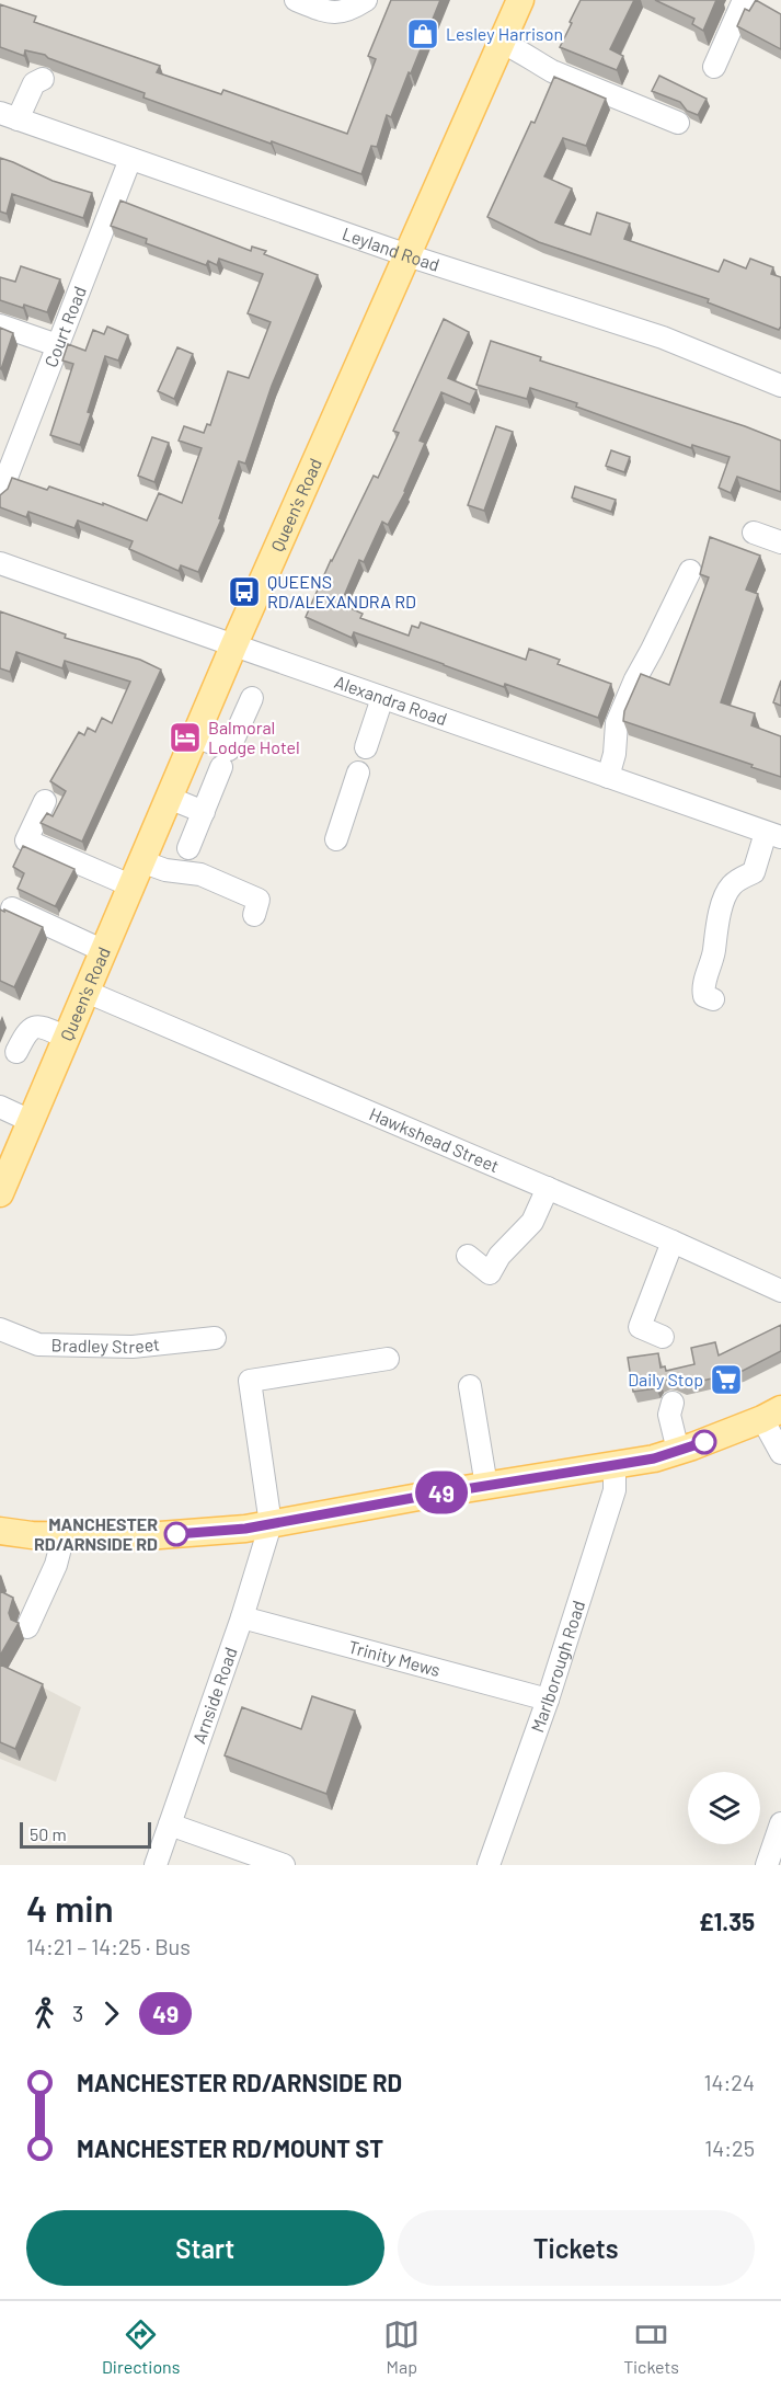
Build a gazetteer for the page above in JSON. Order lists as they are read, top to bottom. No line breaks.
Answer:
{"streets":{"main road":["Queen's Road"],"street":["Leyland Road","Court Road","Alexandra Road","Hawkshead Street","Bradley Street","Trinity Mews","Marlborough Road","Arnside Road"]},"crossings":[["Leyland Road","Court Road"],["Leyland Road","Queen's Road"],["Queen's Road","Alexandra Road"],["Queen's Road","Hawkshead Street"],["Trinity Mews","Marlborough Road"],["Trinity Mews","Arnside Road"]],"places":{"shop":["Lesley Harrison"],"bus stop":["QUEENS RD/ALEXANDRA RD"],"hotel":["Balmoral Lodge Hotel"],"supermarket":["Daily Stop"],"other":["MANCHESTER RD/ARNSIDE RD"]},"lines":["bus line 49"],"scale_bar":"50 m","page":{"on_map":"49","scale":"50 m","heading":["4 min","14:21 – 14:25 · Bus","£1.35"],"legs":["3","49"],"list":[{"name":"MANCHESTER RD/ARNSIDE RD","value":"14:24"},{"name":"MANCHESTER RD/MOUNT ST","value":"14:25"}],"buttons":["Start","Tickets"],"tabs":["Directions","Map","Tickets"]}}
